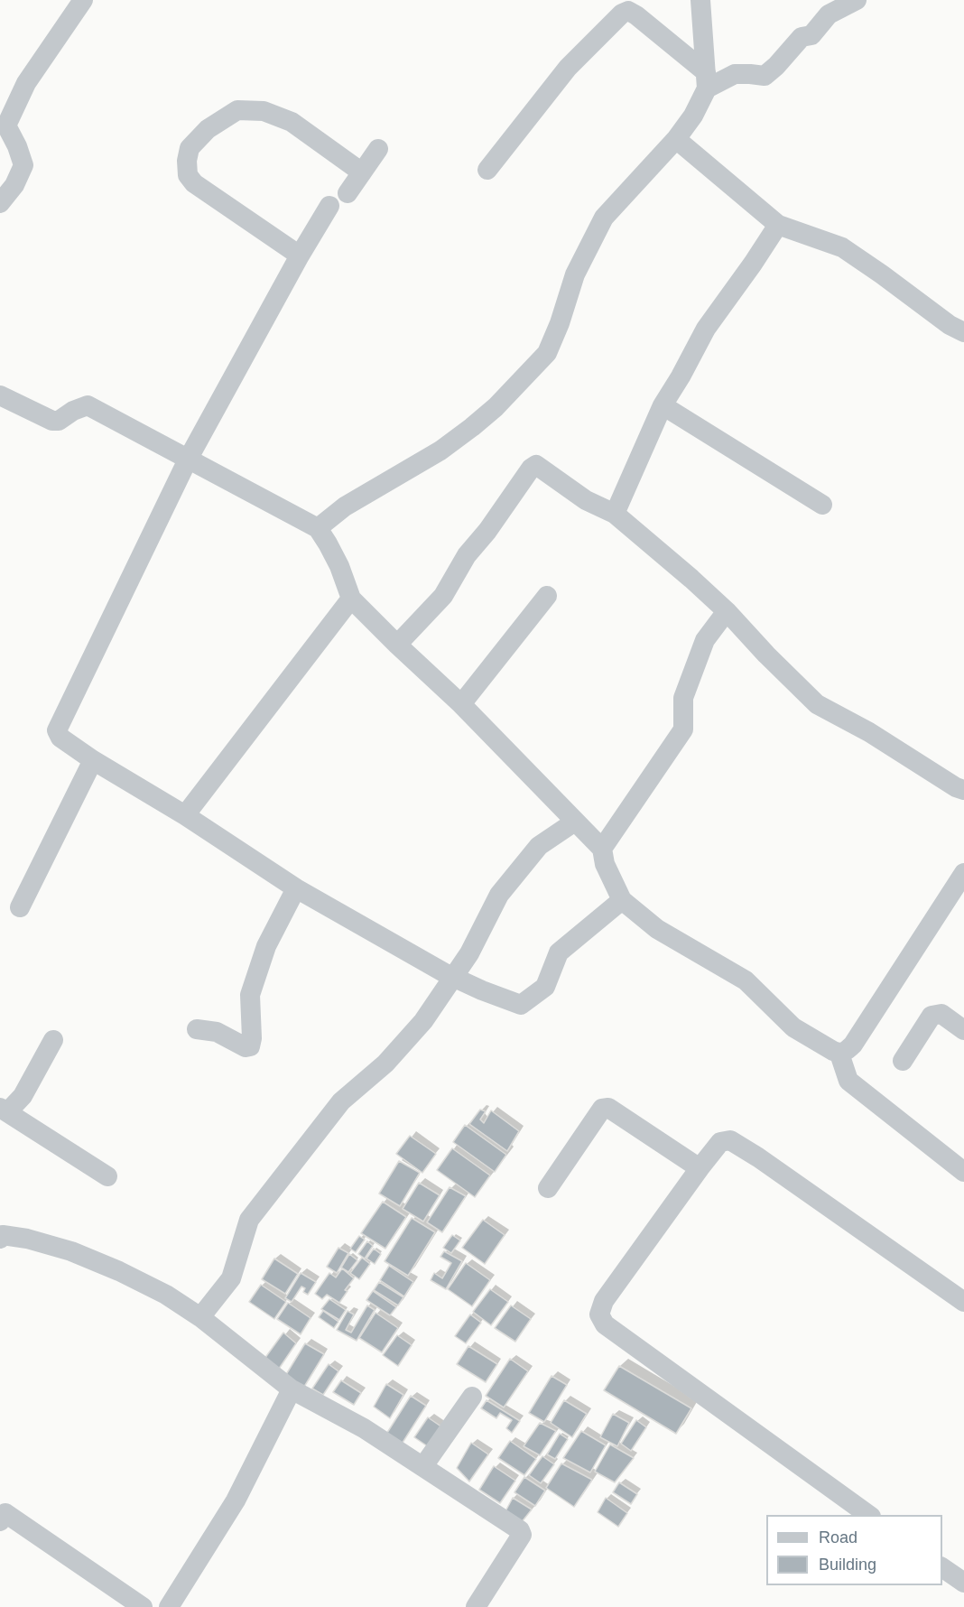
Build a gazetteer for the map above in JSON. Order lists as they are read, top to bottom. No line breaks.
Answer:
{"legend":["Road","Building"]}
